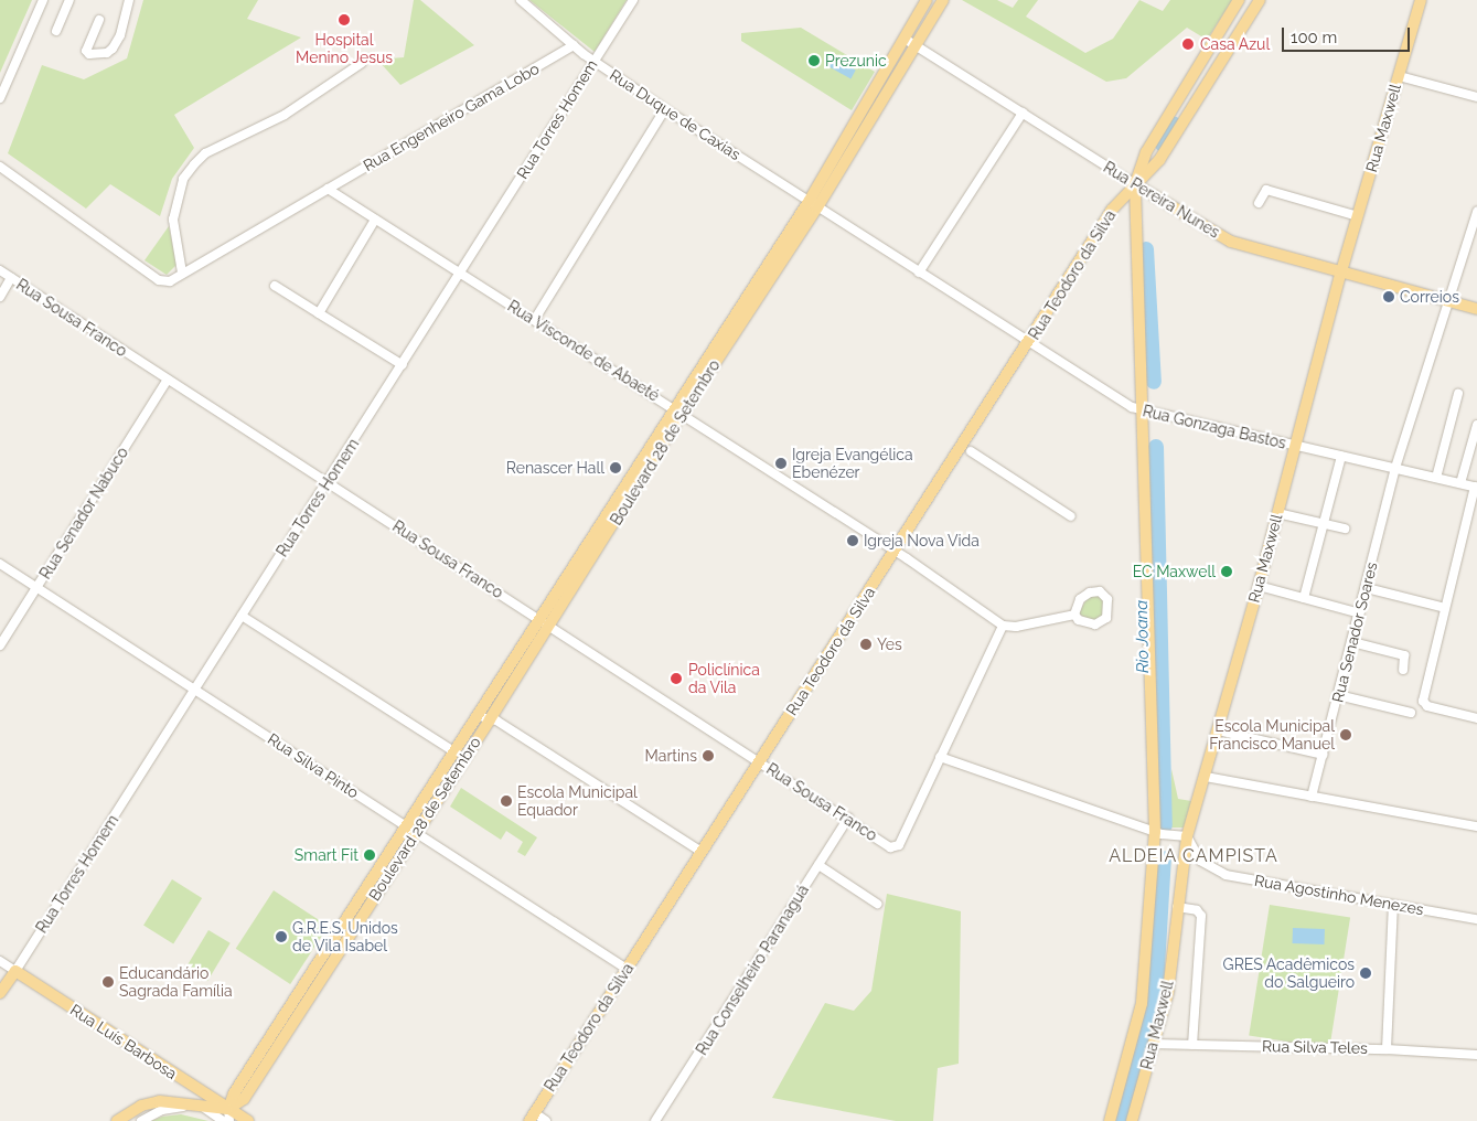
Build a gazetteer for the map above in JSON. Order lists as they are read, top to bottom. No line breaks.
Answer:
{"streets":{"main road":["Rua Torres Homem","Rua Maxwell","Rua Pereira Nunes","Rua Teodoro da Silva","Boulevard 28 de Setembro","Rua Luís Barbosa"],"street":["Rua Duque de Caxias","Rua Engenheiro Gama Lobo","Rua Sousa Franco","Rua Visconde de Abaeté","Rua Gonzaga Bastos","Rua Senador Nabuco","Rua Senador Soares","Rua Silva Pinto","Rua Agostinho Menezes","Rua Conselheiro Paranaguá","Rua Silva Teles"]},"crossings":[["Rua Duque de Caxias","Rua Engenheiro Gama Lobo"],["Rua Duque de Caxias","Rua Torres Homem"],["Rua Duque de Caxias","Rua Gonzaga Bastos"],["Rua Duque de Caxias","Boulevard 28 de Setembro"],["Rua Engenheiro Gama Lobo","Rua Visconde de Abaeté"],["Rua Torres Homem","Rua Sousa Franco"],["Rua Torres Homem","Rua Visconde de Abaeté"],["Rua Torres Homem","Rua Silva Pinto"],["Rua Torres Homem","Rua Luís Barbosa"],["Rua Maxwell","Rua Pereira Nunes"],["Rua Maxwell","Rua Teodoro da Silva"],["Rua Maxwell","Rua Gonzaga Bastos"],["Rua Maxwell","Rua Agostinho Menezes"],["Rua Maxwell","Rua Silva Teles"],["Rua Pereira Nunes","Rua Teodoro da Silva"],["Rua Pereira Nunes","Boulevard 28 de Setembro"],["Rua Pereira Nunes","Rua Senador Soares"],["Rua Teodoro da Silva","Rua Sousa Franco"],["Rua Teodoro da Silva","Rua Visconde de Abaeté"],["Rua Teodoro da Silva","Rua Gonzaga Bastos"],["Rua Teodoro da Silva","Rua Silva Pinto"],["Rua Sousa Franco","Boulevard 28 de Setembro"],["Rua Sousa Franco","Rua Senador Nabuco"],["Rua Sousa Franco","Rua Conselheiro Paranaguá"],["Rua Visconde de Abaeté","Boulevard 28 de Setembro"],["Rua Gonzaga Bastos","Boulevard 28 de Setembro"],["Rua Gonzaga Bastos","Rua Senador Soares"],["Boulevard 28 de Setembro","Rua Silva Pinto"],["Boulevard 28 de Setembro","Rua Luís Barbosa"],["Rua Senador Nabuco","Rua Silva Pinto"]],"districts":["ALDEIA CAMPISTA"],"water":["Rio Joana"],"places":["Hospital Menino Jesus","Casa Azul","Prezunic","Correios","Igreja Evangélica Ebenézer","Renascer Hall","Igreja Nova Vida","EC Maxwell","Yes","Policlínica da Vila","Escola Municipal Francisco Manuel","Martins","Escola Municipal Equador","Smart Fit","G.R.E.S. Unidos de Vila Isabel","GRES Acadêmicos do Salgueiro","Educandário Sagrada Família"],"scale_bar":"100 m"}
